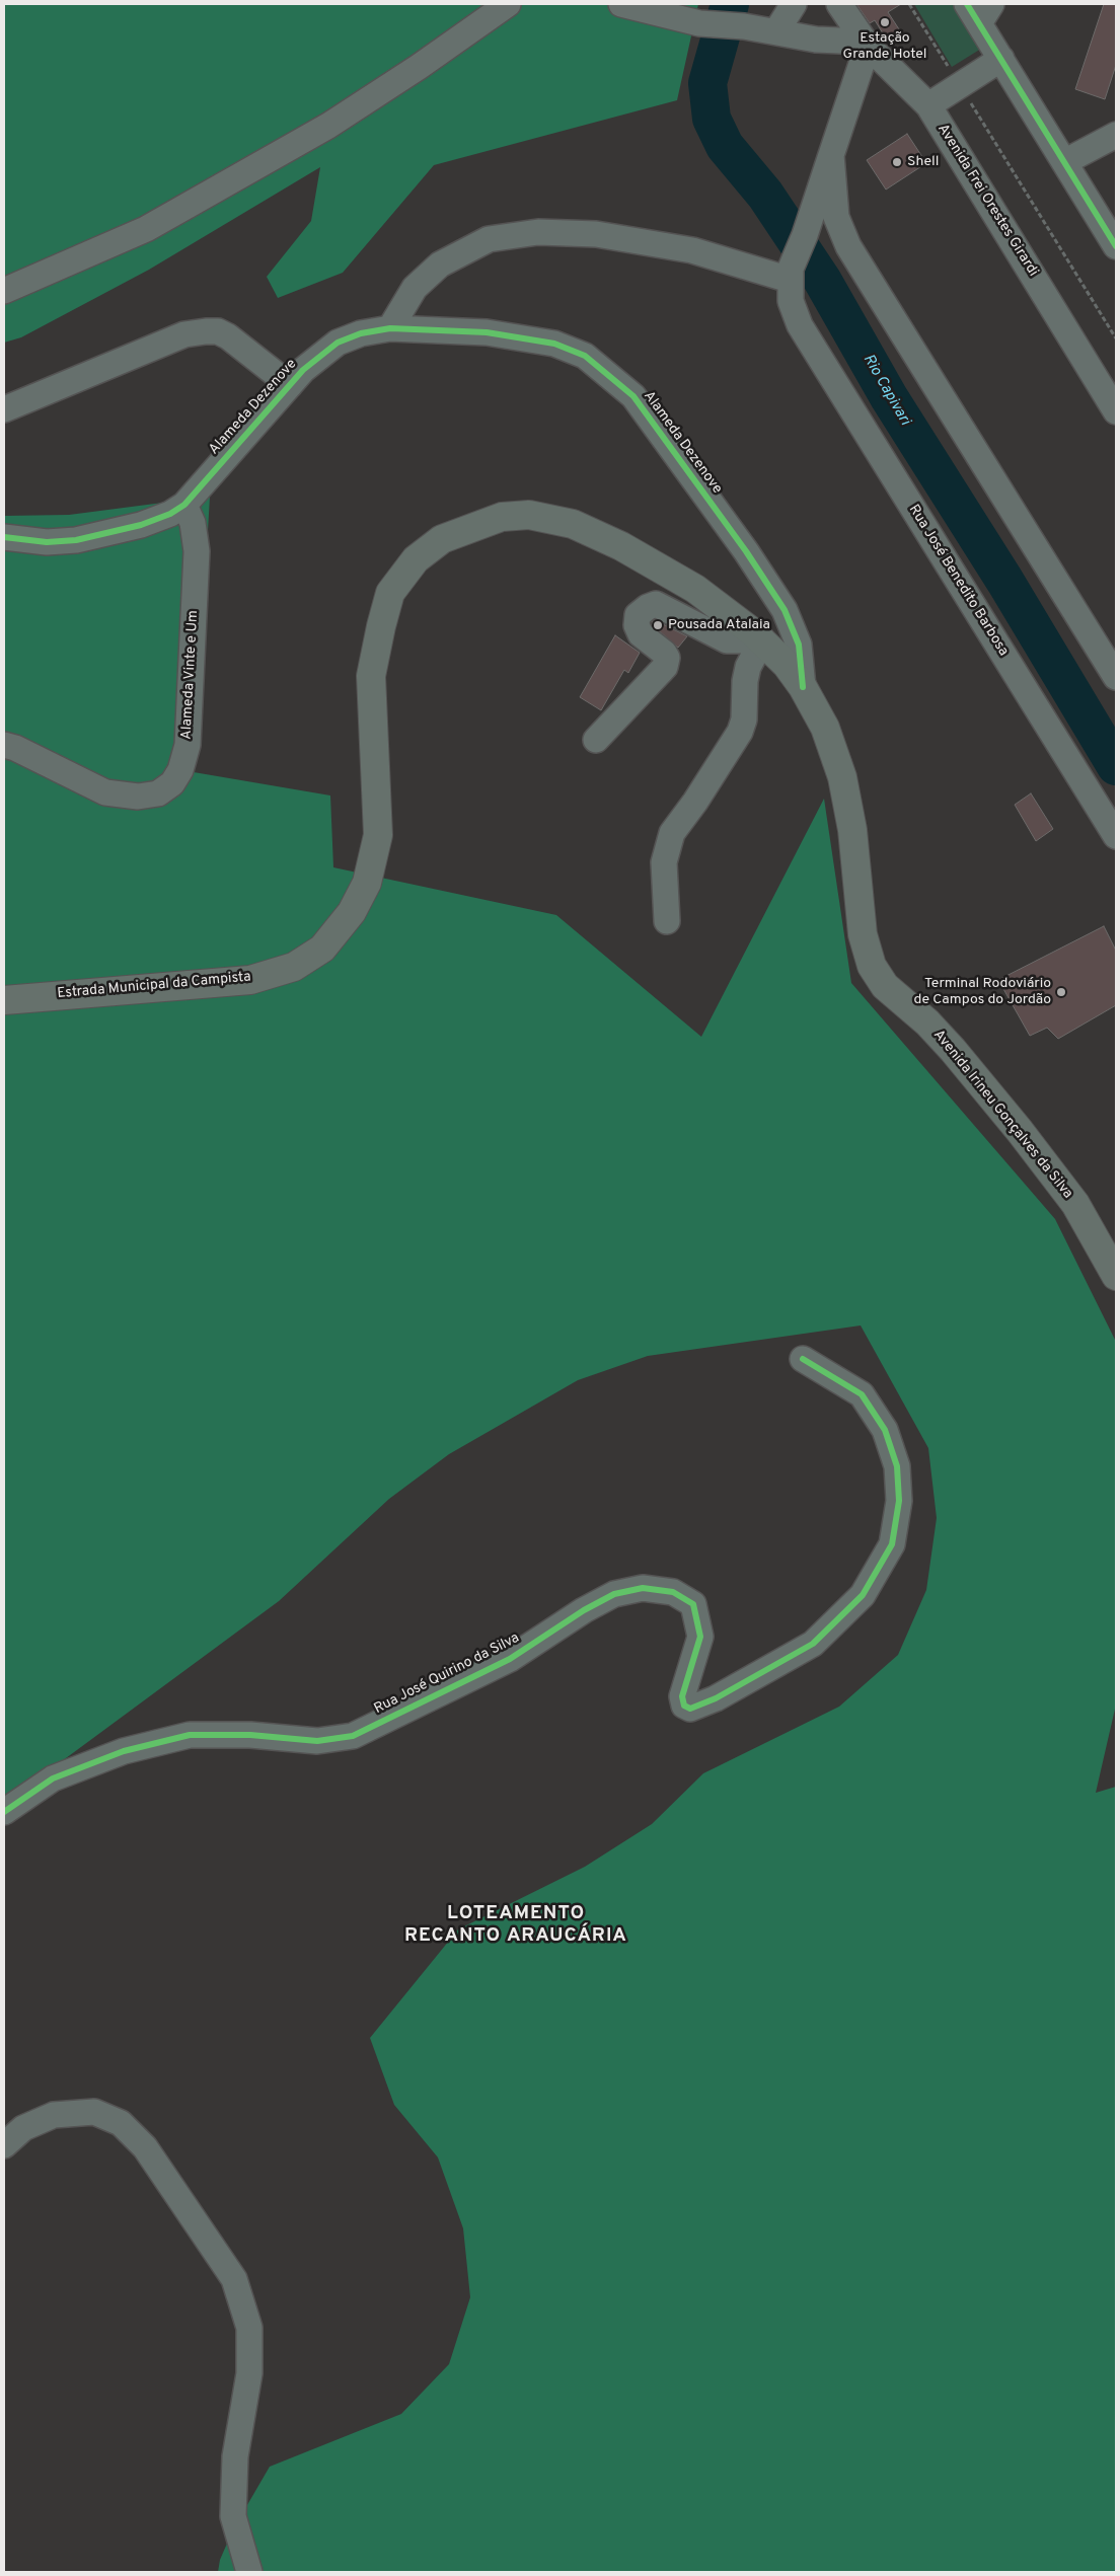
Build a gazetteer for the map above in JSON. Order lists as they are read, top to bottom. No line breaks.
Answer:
{"streets":{"main road":["Estrada Municipal da Campista","Avenida Irineu Gonçalves da Silva"],"street":["Avenida Frei Orestes Girardi","Alameda Dezenove","Rua José Benedito Barbosa","Alameda Vinte e Um","Rua José Quirino da Silva"]},"crossings":[["Alameda Dezenove","Alameda Vinte e Um"],["Alameda Dezenove","Avenida Irineu Gonçalves da Silva"],["Estrada Municipal da Campista","Avenida Irineu Gonçalves da Silva"]],"districts":["LOTEAMENTO RECANTO ARAUCÁRIA"],"water":["Rio Capivari"],"places":["Estação Grande Hotel","Shell","Pousada Atalaia","Terminal Rodoviário de Campos do Jordão"]}
